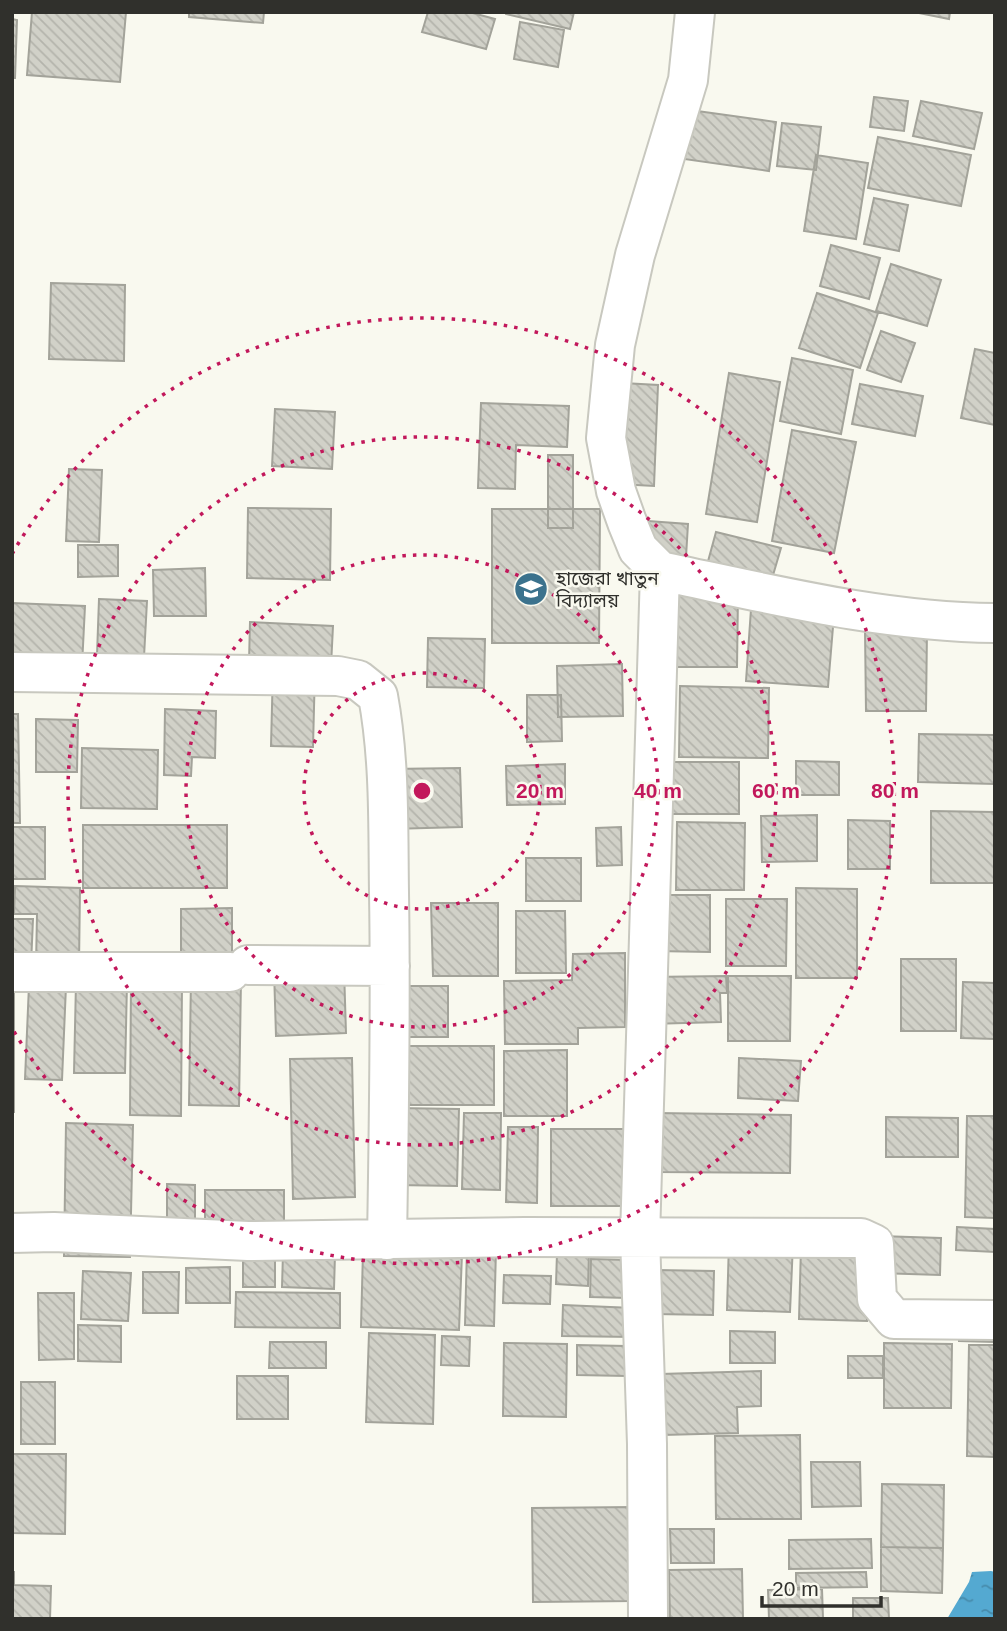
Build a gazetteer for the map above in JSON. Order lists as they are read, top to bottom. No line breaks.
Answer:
{"places":{"school or university":["হাজেরা খাতুন বিদ্যালয়"]},"scale_bar":"20 m","rings":["20 m","40 m","60 m","80 m"]}
